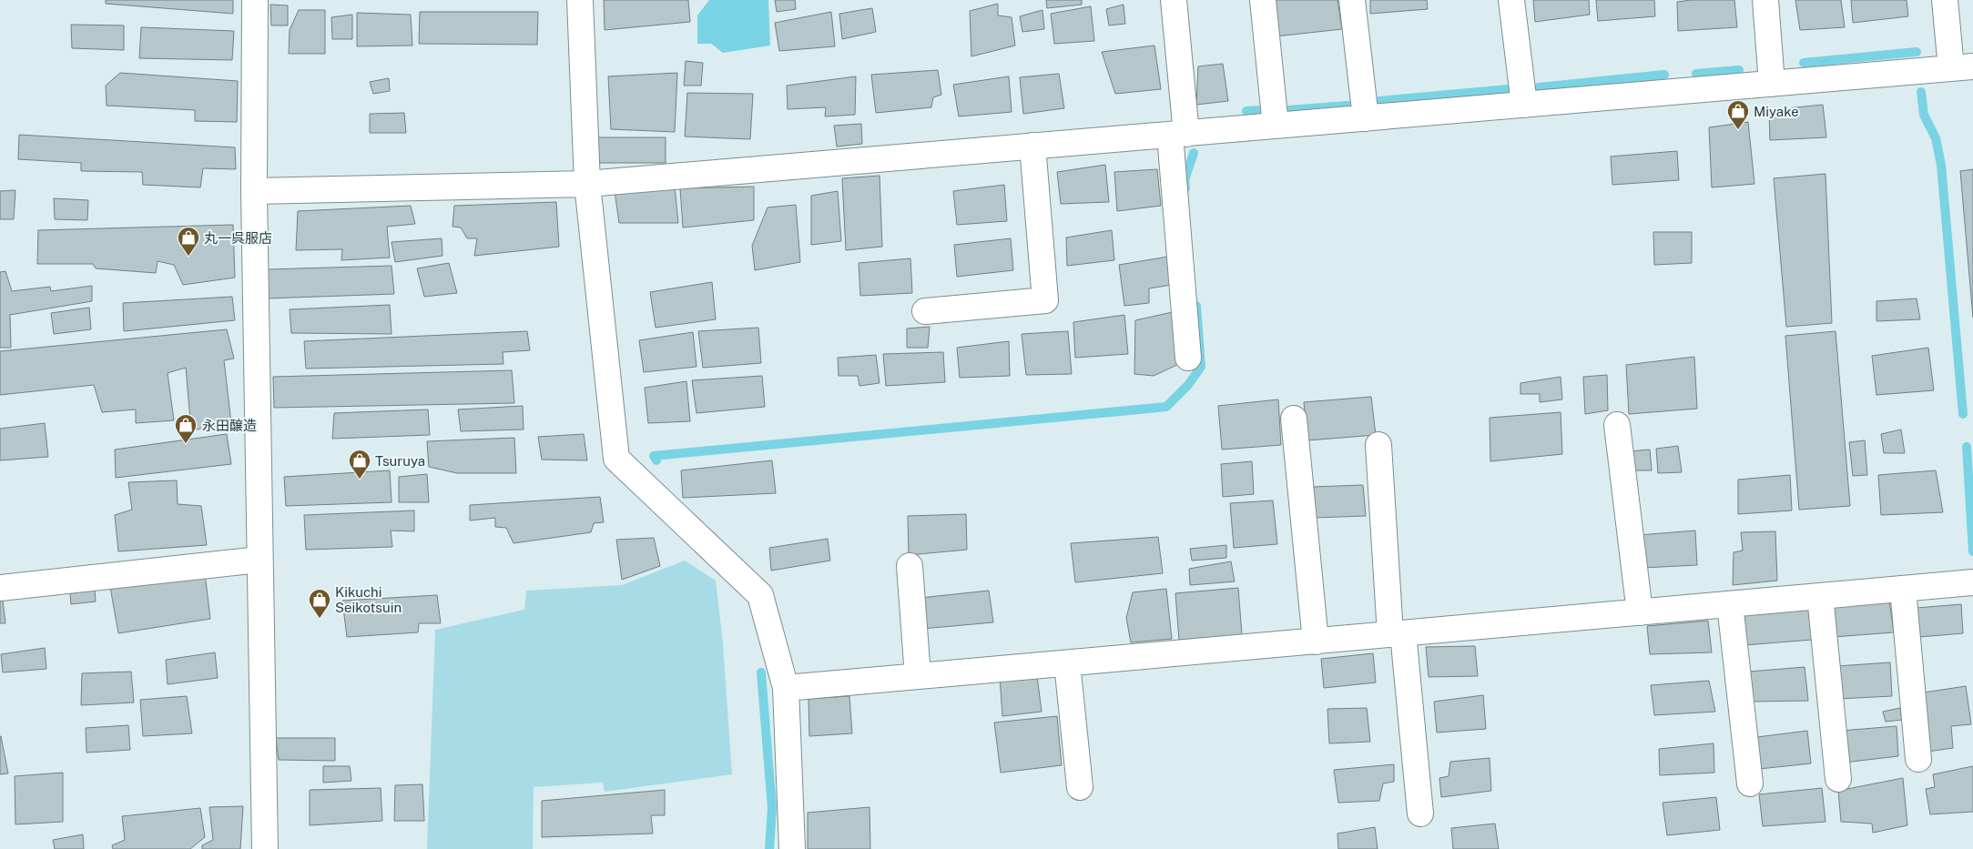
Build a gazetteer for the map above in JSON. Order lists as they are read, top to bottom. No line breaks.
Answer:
{"places":{"shop":["Miyake","丸一呉服店","永田醸造","Tsuruya","Kikuchi Seikotsuin"]}}
